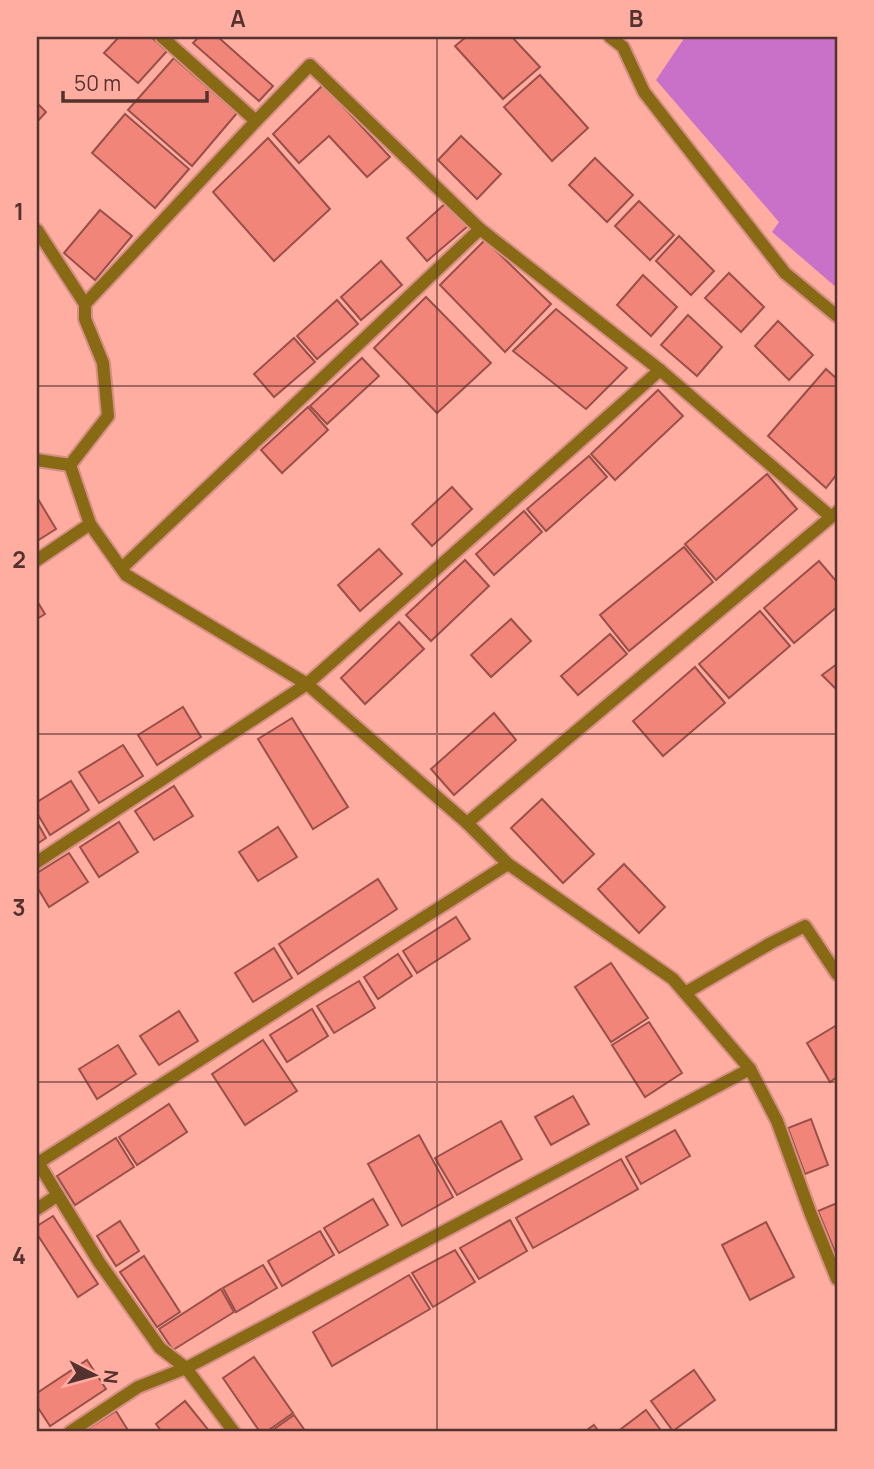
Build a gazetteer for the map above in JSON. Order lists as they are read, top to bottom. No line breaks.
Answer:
{"scale_bar":"50 m","north":"right","grid":{"columns":["A","B"],"rows":["1","2","3","4"]}}
